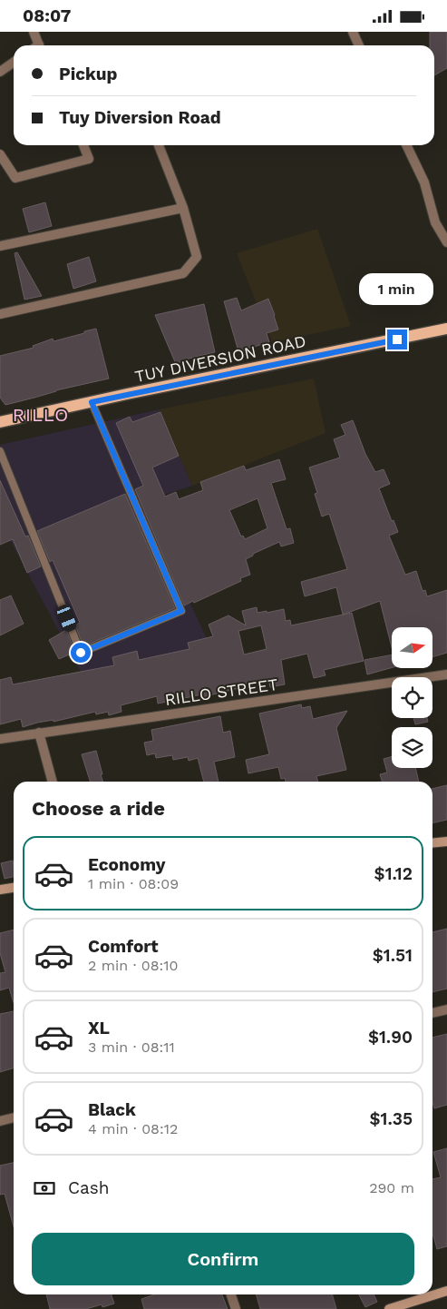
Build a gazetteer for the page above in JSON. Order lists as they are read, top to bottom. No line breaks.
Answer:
{"streets":{"main road":["TUY DIVERSION ROAD"],"street":["RILLO STREET"]},"districts":["RILLO"],"north":"right","page":{"status":"08:07","banner":["Pickup","Tuy Diversion Road"],"bubble":"1 min","heading":"Choose a ride","list":[{"name":"Economy","note":"1 min · 08:09","value":"$1.12"},{"name":"Comfort","note":"2 min · 08:10","value":"$1.51"},{"name":"XL","note":"3 min · 08:11","value":"$1.90"},{"name":"Black","note":"4 min · 08:12","value":"$1.35"}],"pay":["Cash","290 m"],"buttons":"Confirm"}}
